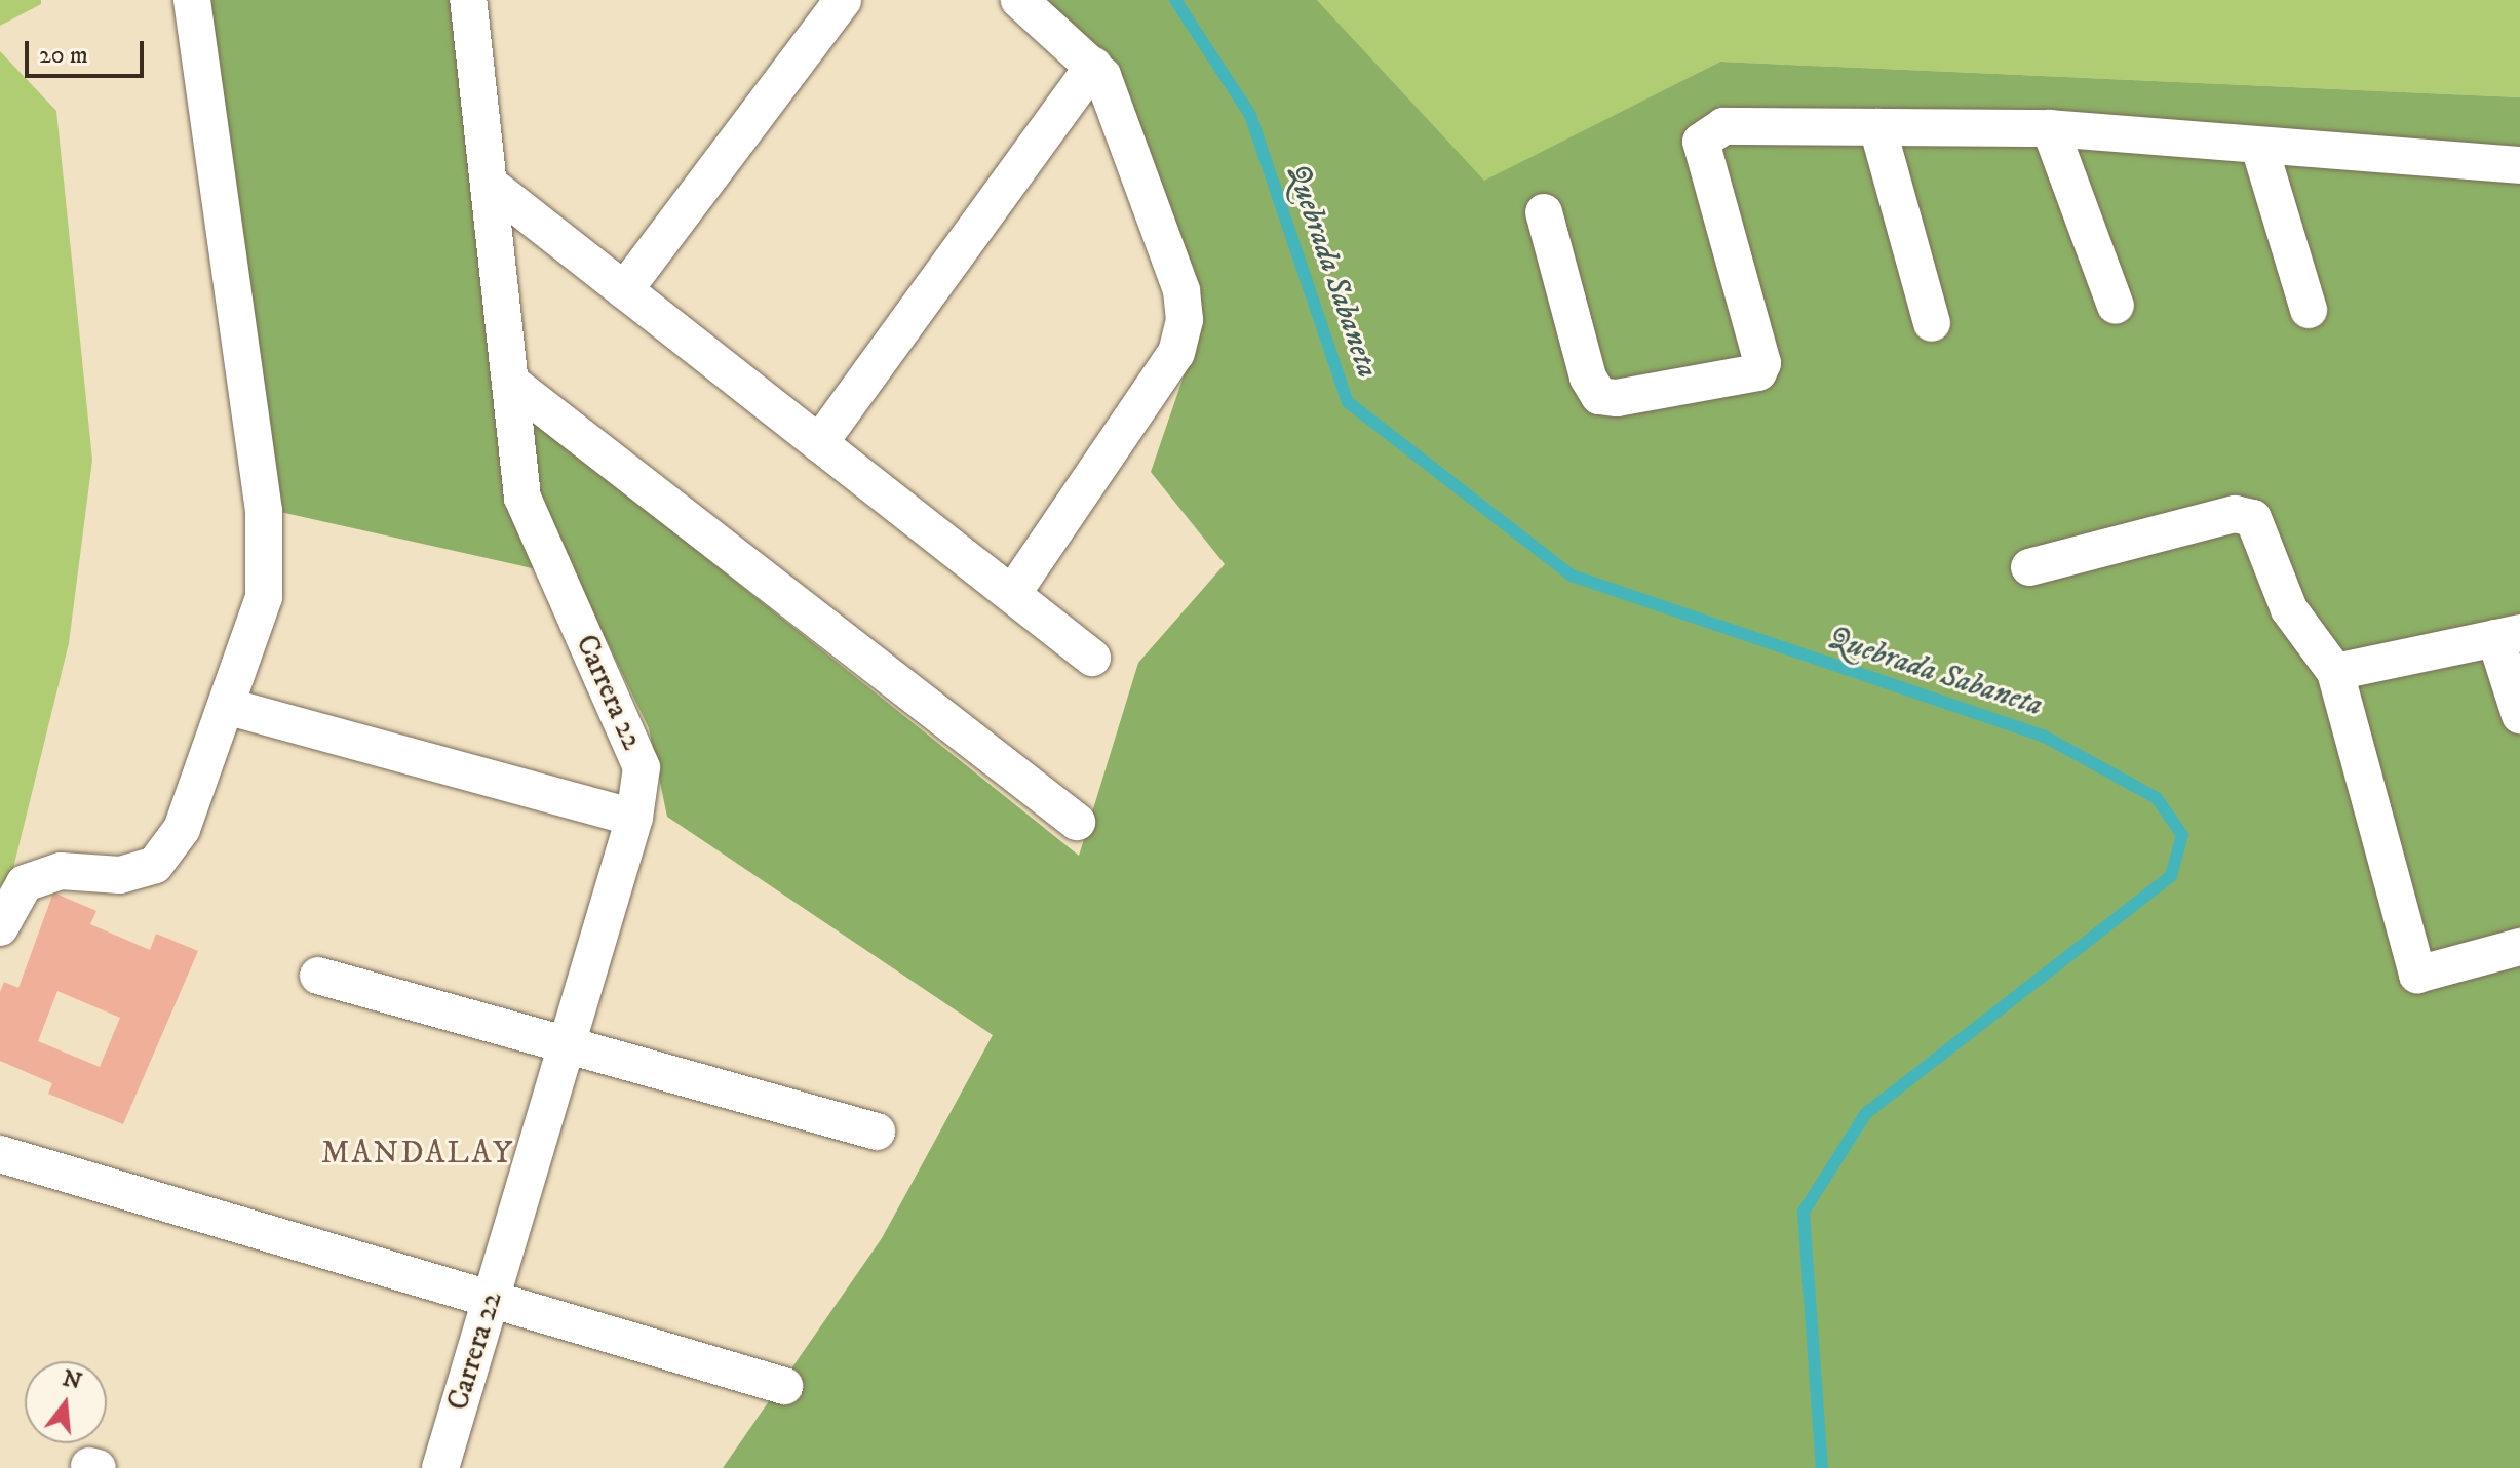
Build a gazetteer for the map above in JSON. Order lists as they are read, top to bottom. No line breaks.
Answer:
{"streets":{"street":["Carrera 22"]},"districts":["MANDALAY"],"water":["Quebrada Sabaneta"],"scale_bar":"20 m","north":"top"}
